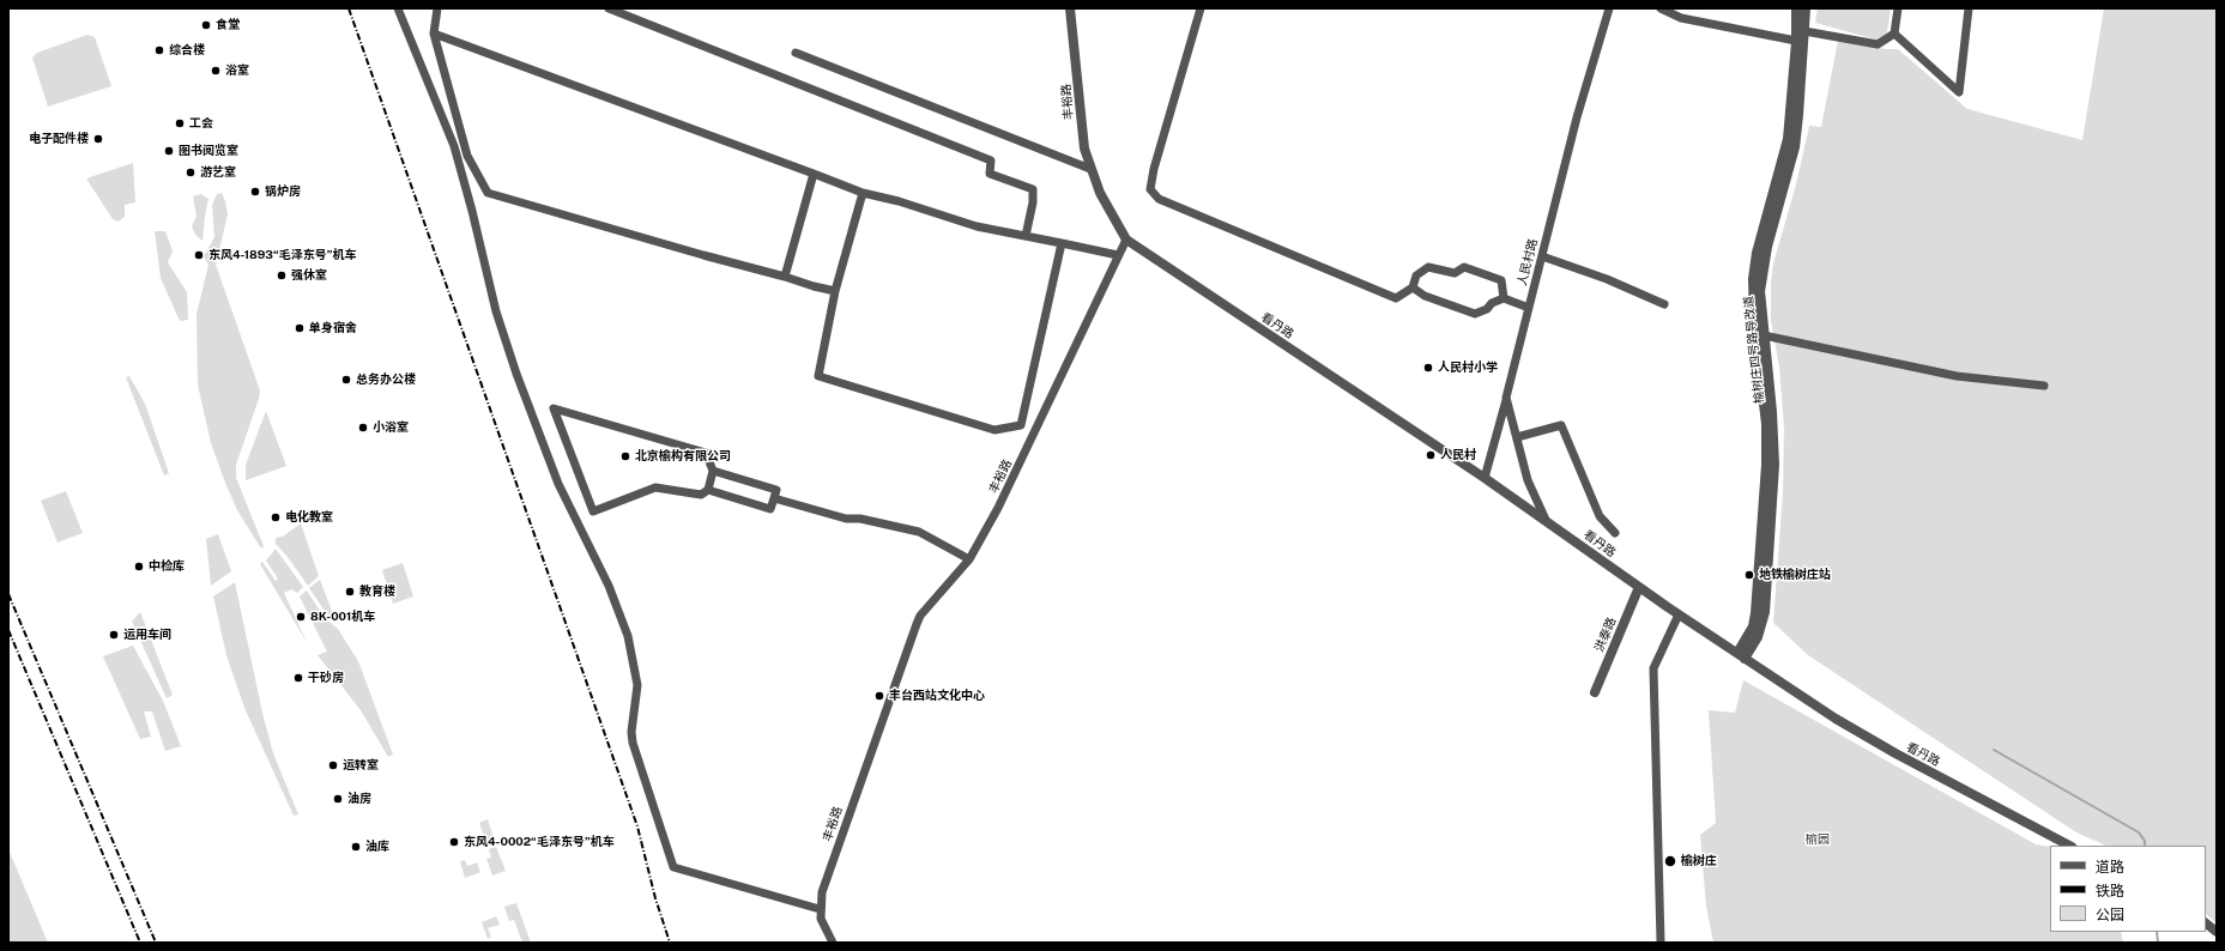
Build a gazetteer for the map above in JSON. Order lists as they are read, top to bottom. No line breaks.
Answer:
{"streets":{"street":["丰裕路","人民村路","看丹路","榆树庄四号路导改道","洪泰路"]},"crossings":[["丰裕路","看丹路"],["人民村路","看丹路"],["看丹路","榆树庄四号路导改道"],["看丹路","洪泰路"]],"parks":["榆园"],"places":["食堂","综合楼","浴室","工会","电子配件楼","图书阅览室","游艺室","锅炉房","东风4-1893“毛泽东号”机车","强休室","单身宿舍","人民村小学","总务办公楼","小浴室","人民村","北京榆构有限公司","电化教室","中检库","地铁榆树庄站","教育楼","8K-001机车","运用车间","干砂房","丰台西站文化中心","运转室","油房","东风4-0002“毛泽东号”机车","油库","榆树庄"],"legend":["道路","铁路","公园"]}
